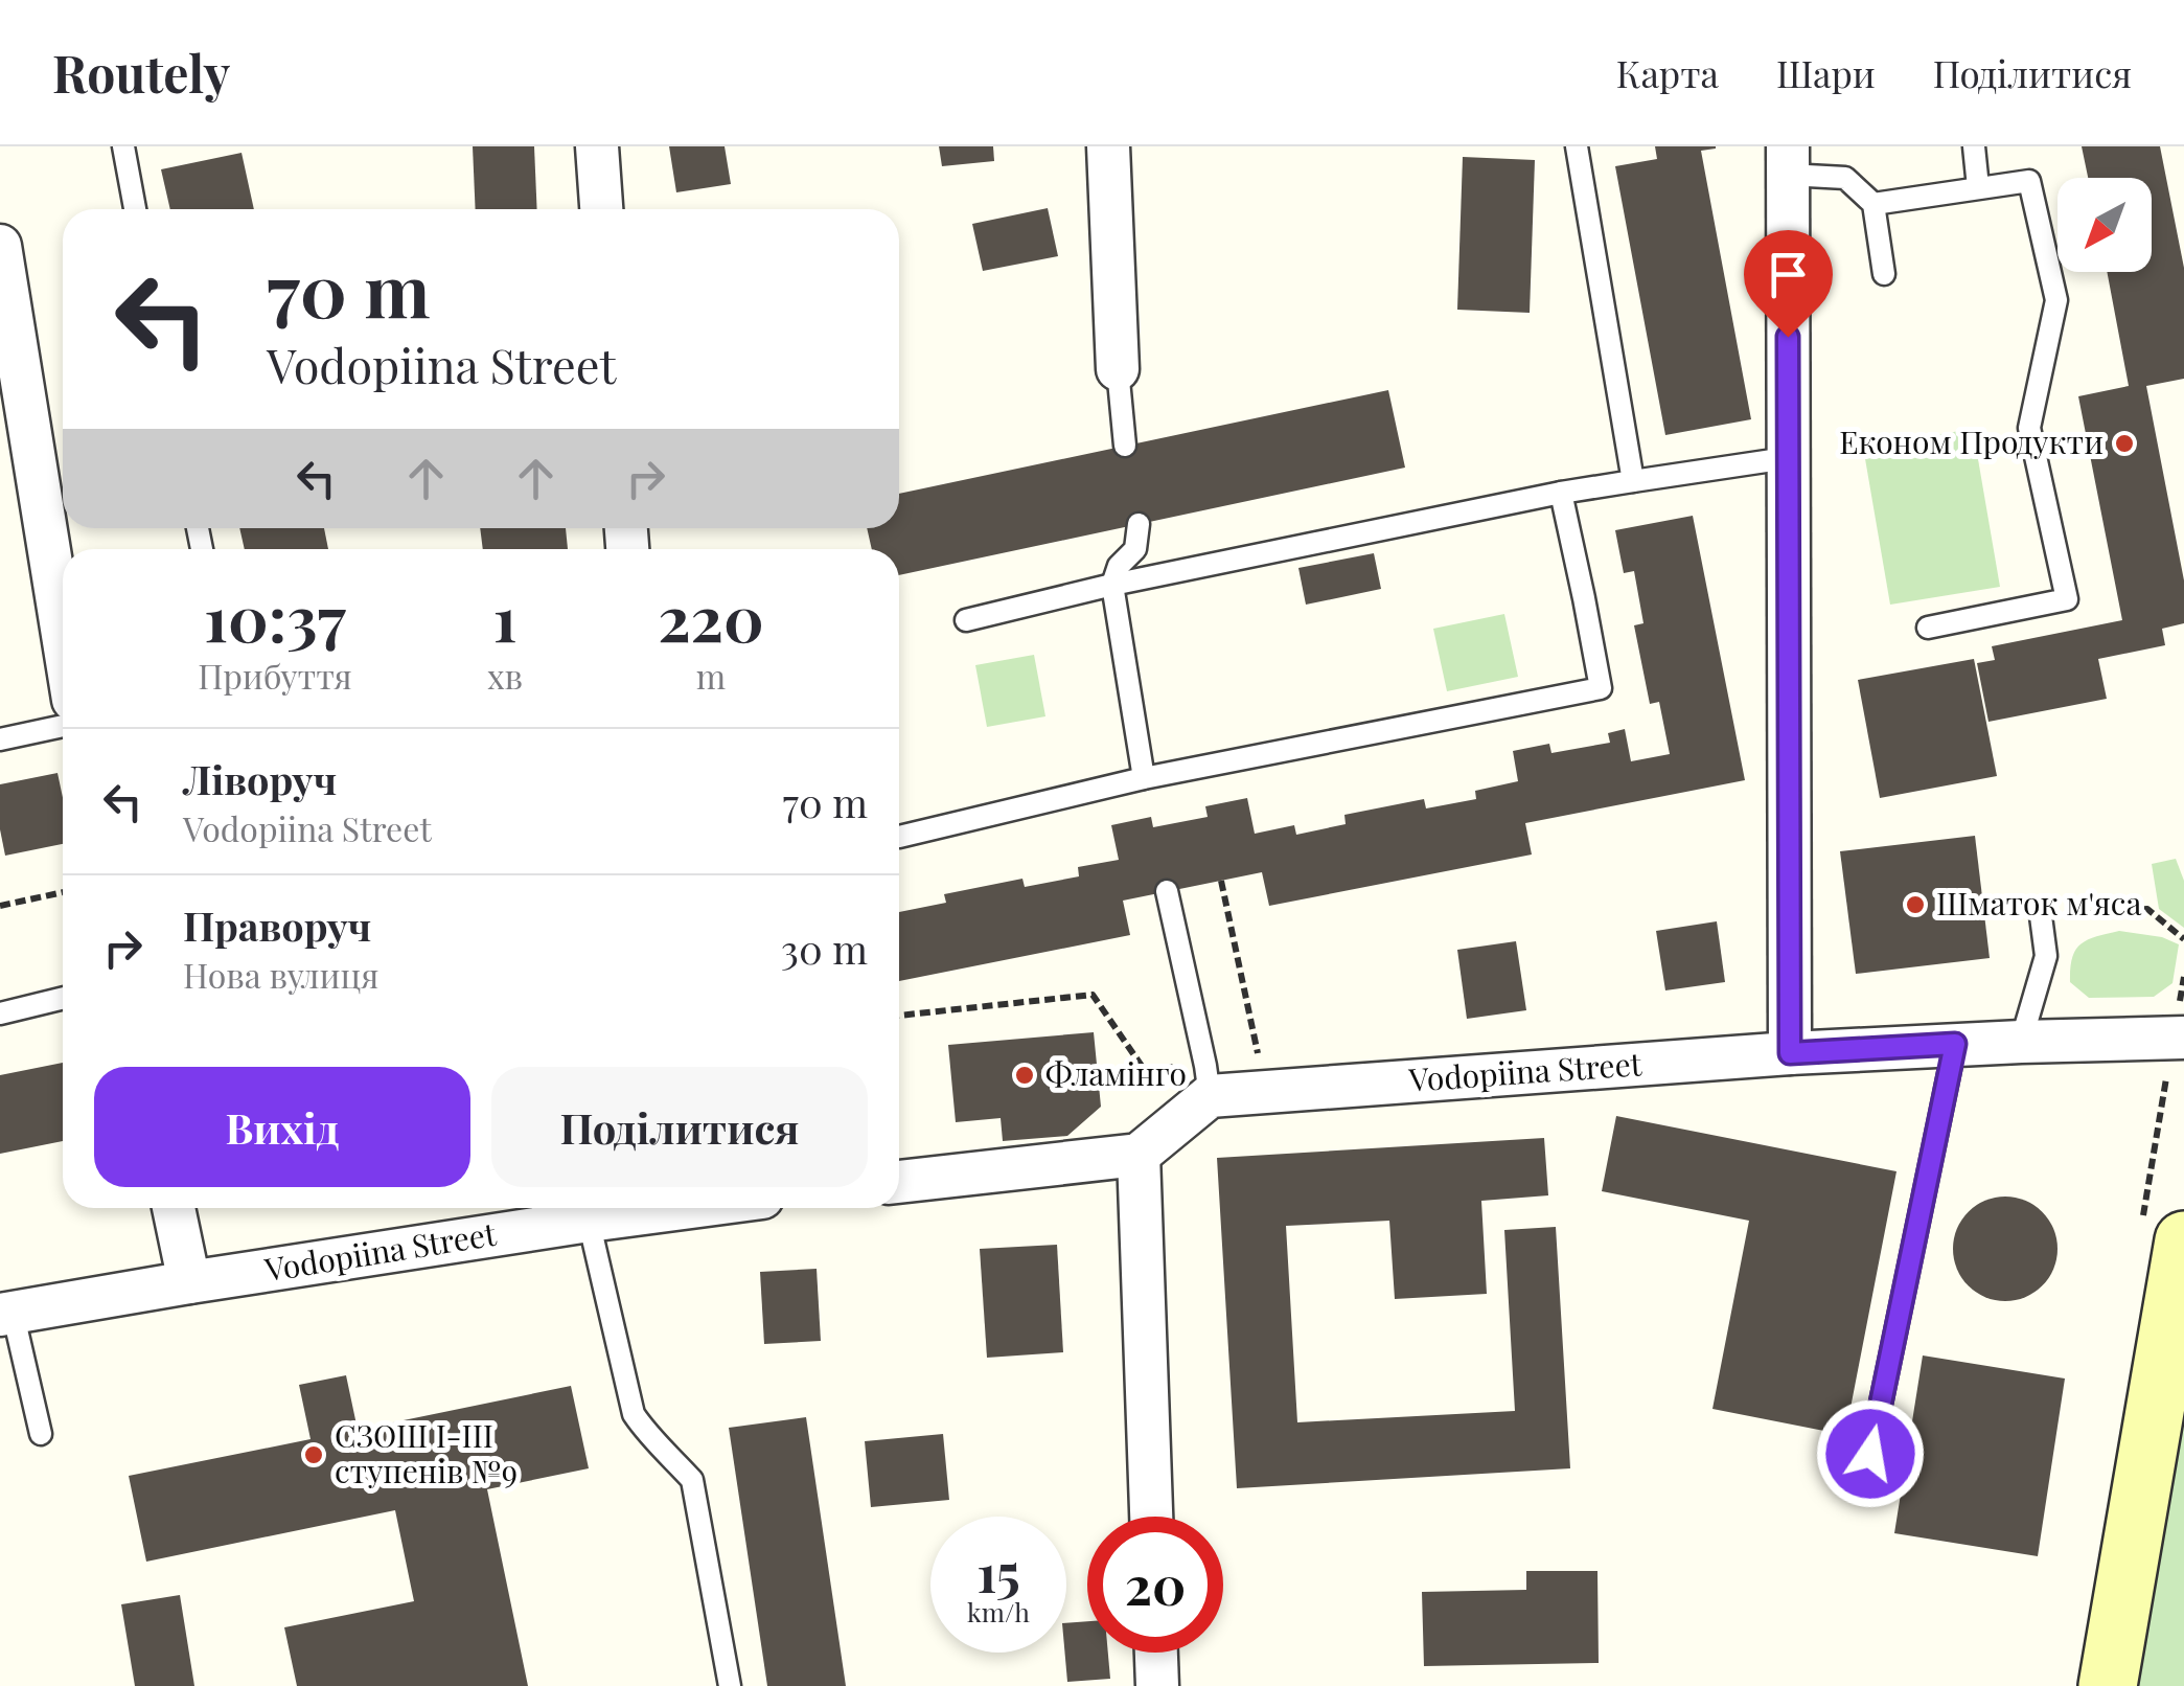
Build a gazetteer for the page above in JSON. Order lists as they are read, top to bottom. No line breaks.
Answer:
{"streets":{"street":["Vodopiina Street"]},"places":["Економ Продукти","Шматок м'яса","Фламінго","СЗОШ І-ІІІ ступенів №9"],"north":"bottom left","page":{"header":"Routely","nav":["Карта","Шари","Поділитися"],"turn":["70 m","Vodopiina Street"],"eta":["10:37","Прибуття","1","хв","220","m"],"list":[{"name":"Ліворуч","note":"Vodopiina Street","value":"70 m"},{"name":"Праворуч","note":"Нова вулиця","value":"30 m"}],"buttons":["Вихід","Поділитися"],"speed":"15 km/h","limit":"20"}}
